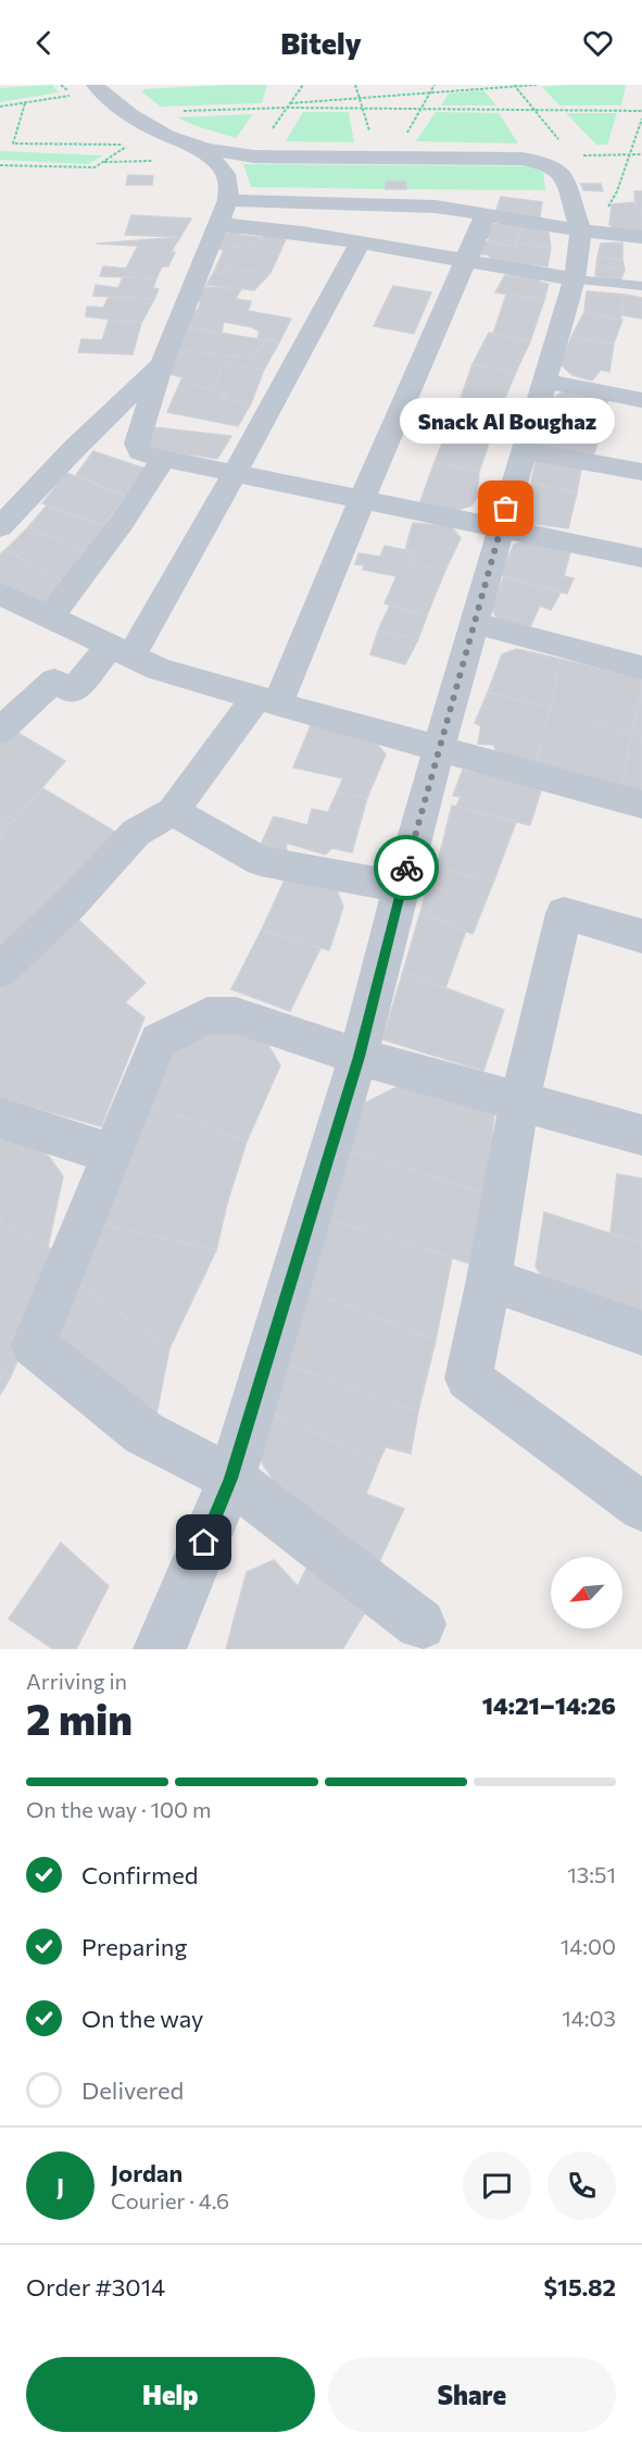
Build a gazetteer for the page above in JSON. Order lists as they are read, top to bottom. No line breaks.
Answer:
{"places":["Snack Al Boughaz"],"north":"bottom left","page":{"header":"Bitely","bubble":"Snack Al Boughaz","heading":["2 min","Arriving in","14:21–14:26"],"panel":["Jordan","Courier · 4.6","Order #3014","$15.82"],"bar":"On the way · 100 m","list":[["Confirmed","13:51"],["Preparing","14:00"],["On the way","14:03"],"Delivered"],"round":"J","buttons":["Help","Share"]}}
